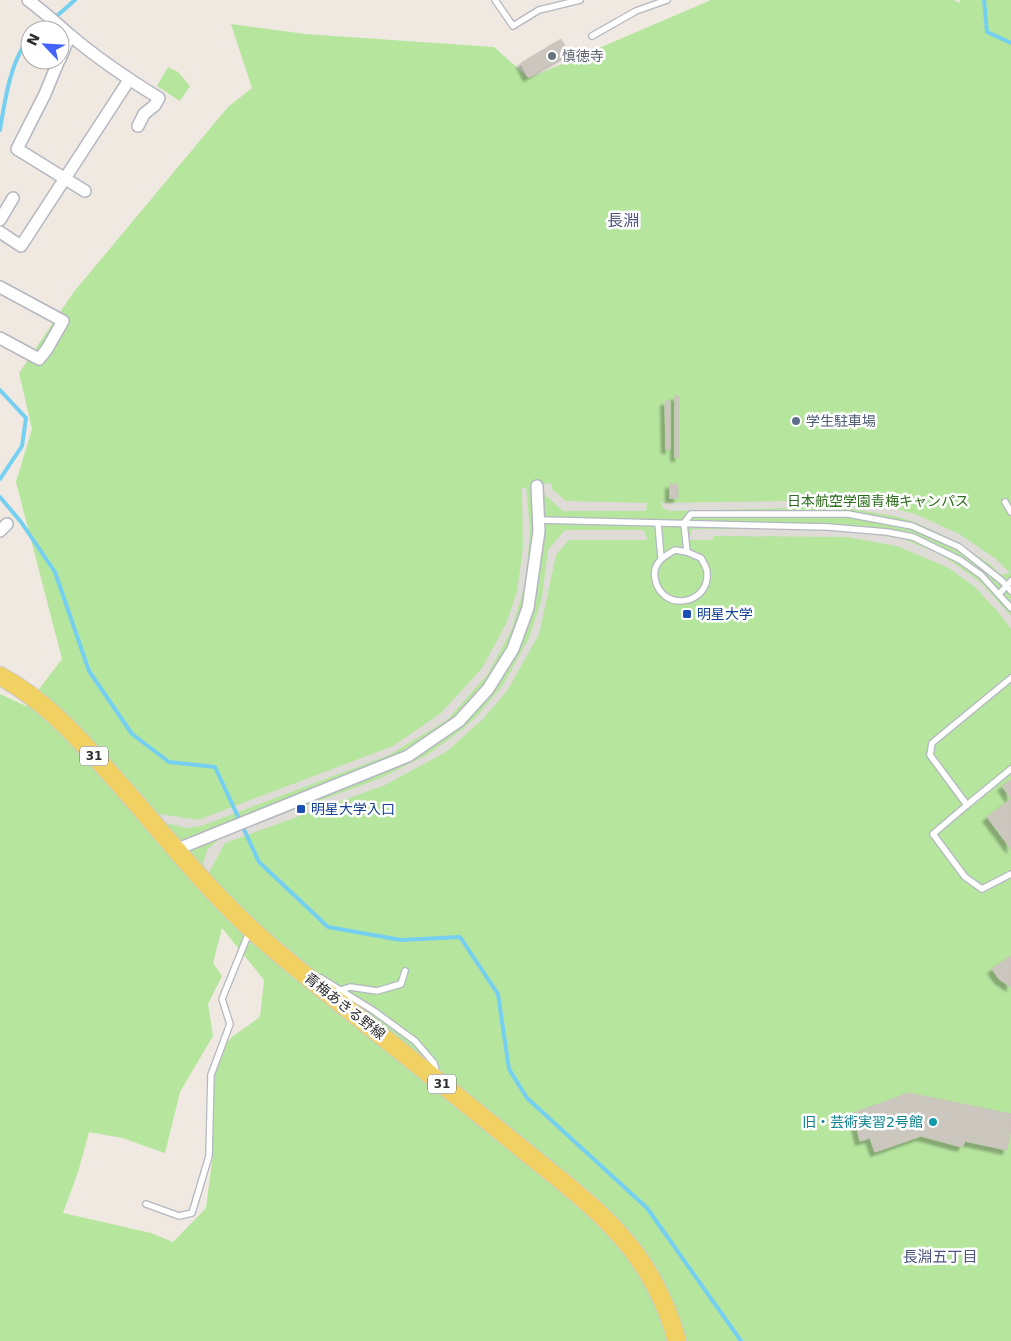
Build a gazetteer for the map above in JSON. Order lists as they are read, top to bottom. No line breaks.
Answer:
{"streets":{"main road":["31","青梅あきる野線"]},"districts":["長淵","長淵五丁目"],"parks":["日本航空学園青梅キャンパス"],"places":{"other":["慎徳寺","学生駐車場","旧・芸術実習2号館"],"transit":["明星大学","明星大学入口"]},"north":"top left"}
